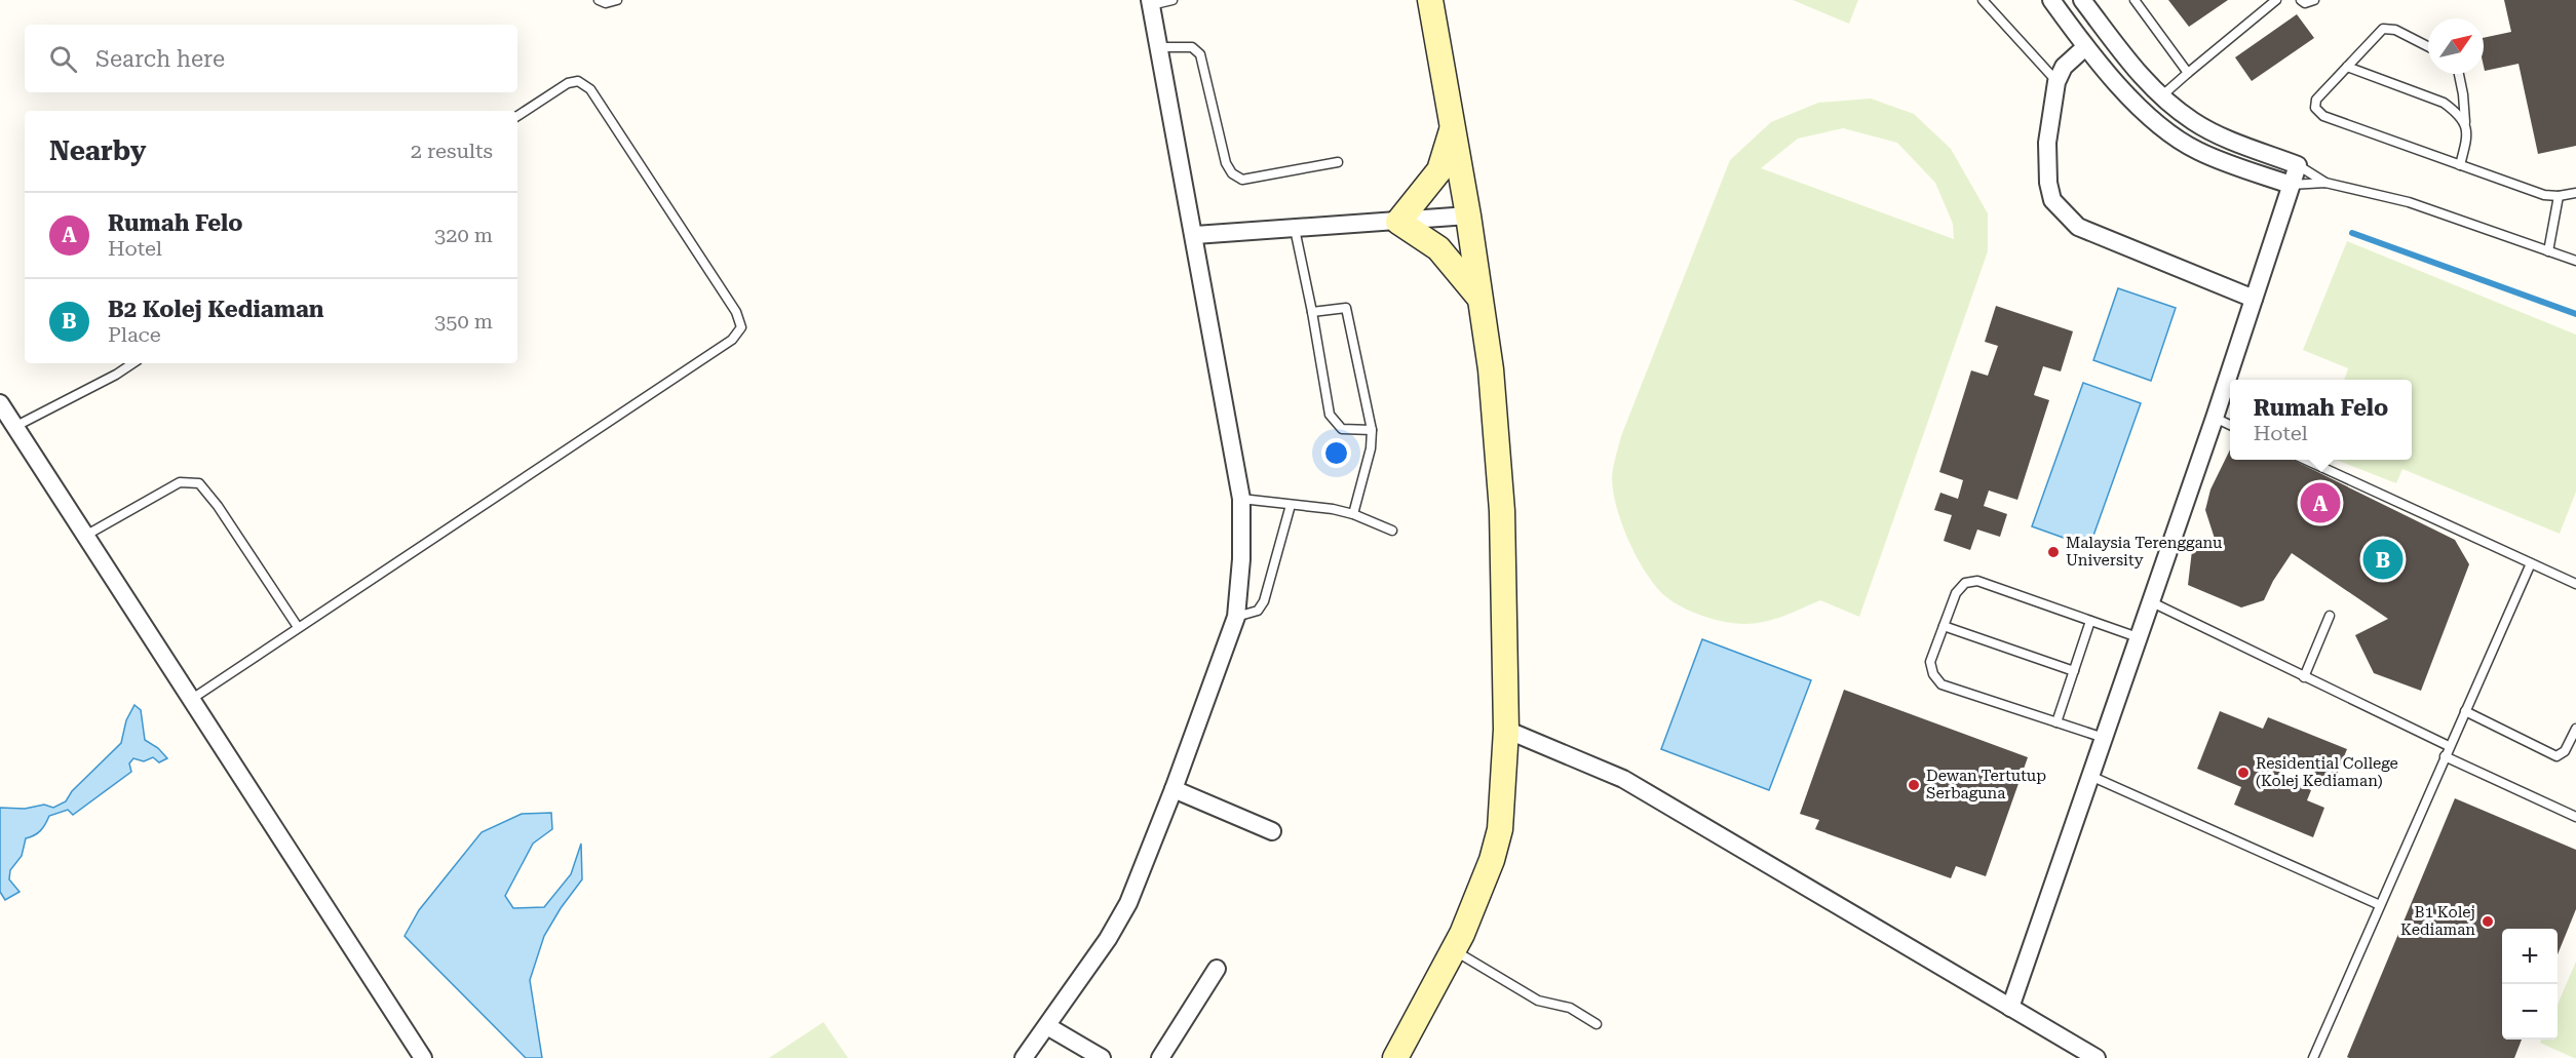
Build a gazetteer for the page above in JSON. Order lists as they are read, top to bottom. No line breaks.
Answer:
{"places":["Malaysia Terengganu University","Residential College (Kolej Kediaman)","Dewan Tertutup Serbaguna","B1 Kolej Kediaman"],"north":"top right","page":{"search":"Search here","heading":["Nearby","2 results"],"list":[{"mark":"A","name":"Rumah Felo","note":"Hotel","value":"320 m"},{"mark":"B","name":"B2 Kolej Kediaman","note":"Place","value":"350 m"}],"popup":["Rumah Felo","Hotel"],"pins":["A","B"],"map_buttons":["+","−"]}}
